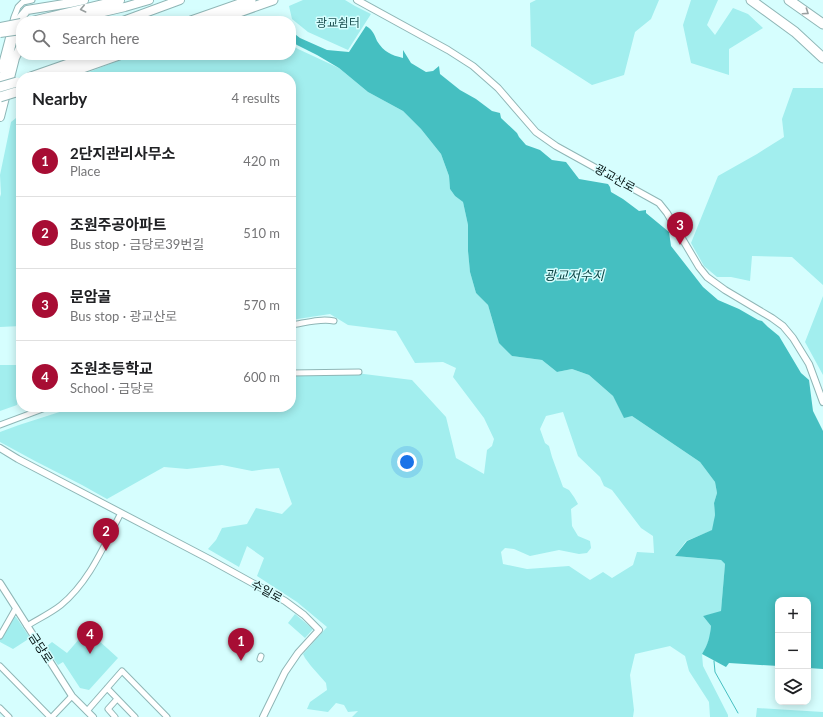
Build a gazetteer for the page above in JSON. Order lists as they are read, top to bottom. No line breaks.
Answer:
{"streets":{"street":["광교산로","수일로","금당로"]},"water":["광교저수지"],"parks":["광교쉼터"],"page":{"search":"Search here","heading":["Nearby","4 results"],"list":[{"mark":"1","name":"2단지관리사무소","note":"Place","value":"420 m"},{"mark":"2","name":"조원주공아파트","note":"Bus stop · 금당로39번길","value":"510 m"},{"mark":"3","name":"문암골","note":"Bus stop · 광교산로","value":"570 m"},{"mark":"4","name":"조원초등학교","note":"School · 금당로","value":"600 m"}],"pins":["3","2","4","1"],"map_buttons":["+","−"]}}
